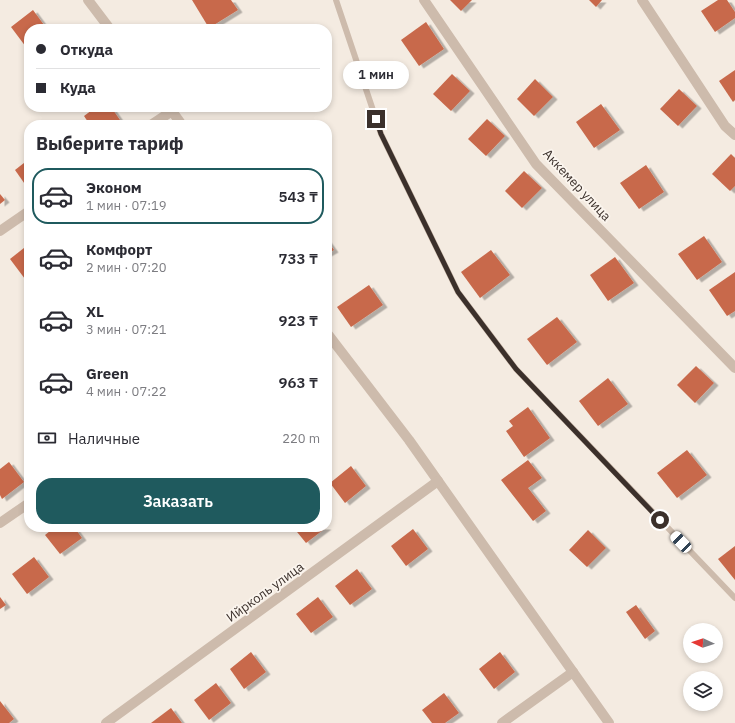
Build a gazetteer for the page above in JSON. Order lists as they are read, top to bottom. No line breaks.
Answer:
{"streets":{"street":["Аккемер улица","Ийрколь улица"]},"north":"left","page":{"banner":["Откуда","Куда"],"bubble":"1 мин","heading":"Выберите тариф","list":[{"name":"Эконом","note":"1 мин · 07:19","value":"543 ₸"},{"name":"Комфорт","note":"2 мин · 07:20","value":"733 ₸"},{"name":"XL","note":"3 мин · 07:21","value":"923 ₸"},{"name":"Green","note":"4 мин · 07:22","value":"963 ₸"}],"pay":["Наличные","220 m"],"buttons":"Заказать"}}
